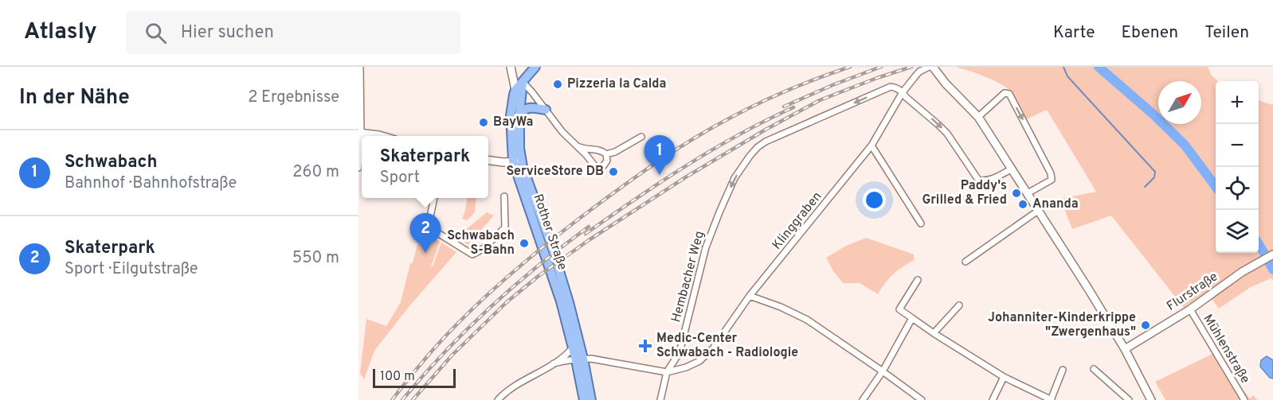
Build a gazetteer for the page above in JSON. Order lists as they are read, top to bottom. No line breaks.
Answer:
{"streets":{"main road":["Rother Straße","Flurstraße"],"street":["Klinggraben","Hembacher Weg","Mühlenstraße"]},"crossings":[["Klinggraben","Hembacher Weg"],["Flurstraße","Mühlenstraße"]],"one_way":["Hembacher Weg"],"places":{"other":["Pizzeria la Calda","BayWa","ServiceStore DB","Paddy's Grilled & Fried","Ananda","Schwabach S-Bahn","Johanniter-Kinderkrippe \"Zwergenhaus\""],"health":["Medic-Center Schwabach - Radiologie"]},"scale_bar":"100 m","north":"top right","page":{"header":"Atlasly","search":"Hier suchen","nav":["Karte","Ebenen","Teilen"],"heading":["In der Nähe","2 Ergebnisse"],"map_buttons":["+","−"],"list":[{"mark":"1","name":"Schwabach","note":"Bahnhof · Bahnhofstraße","value":"260 m"},{"mark":"2","name":"Skaterpark","note":"Sport · Eilgutstraße","value":"550 m"}],"pins":["1","2"],"popup":["Skaterpark","Sport"],"scale":"100 m"}}
